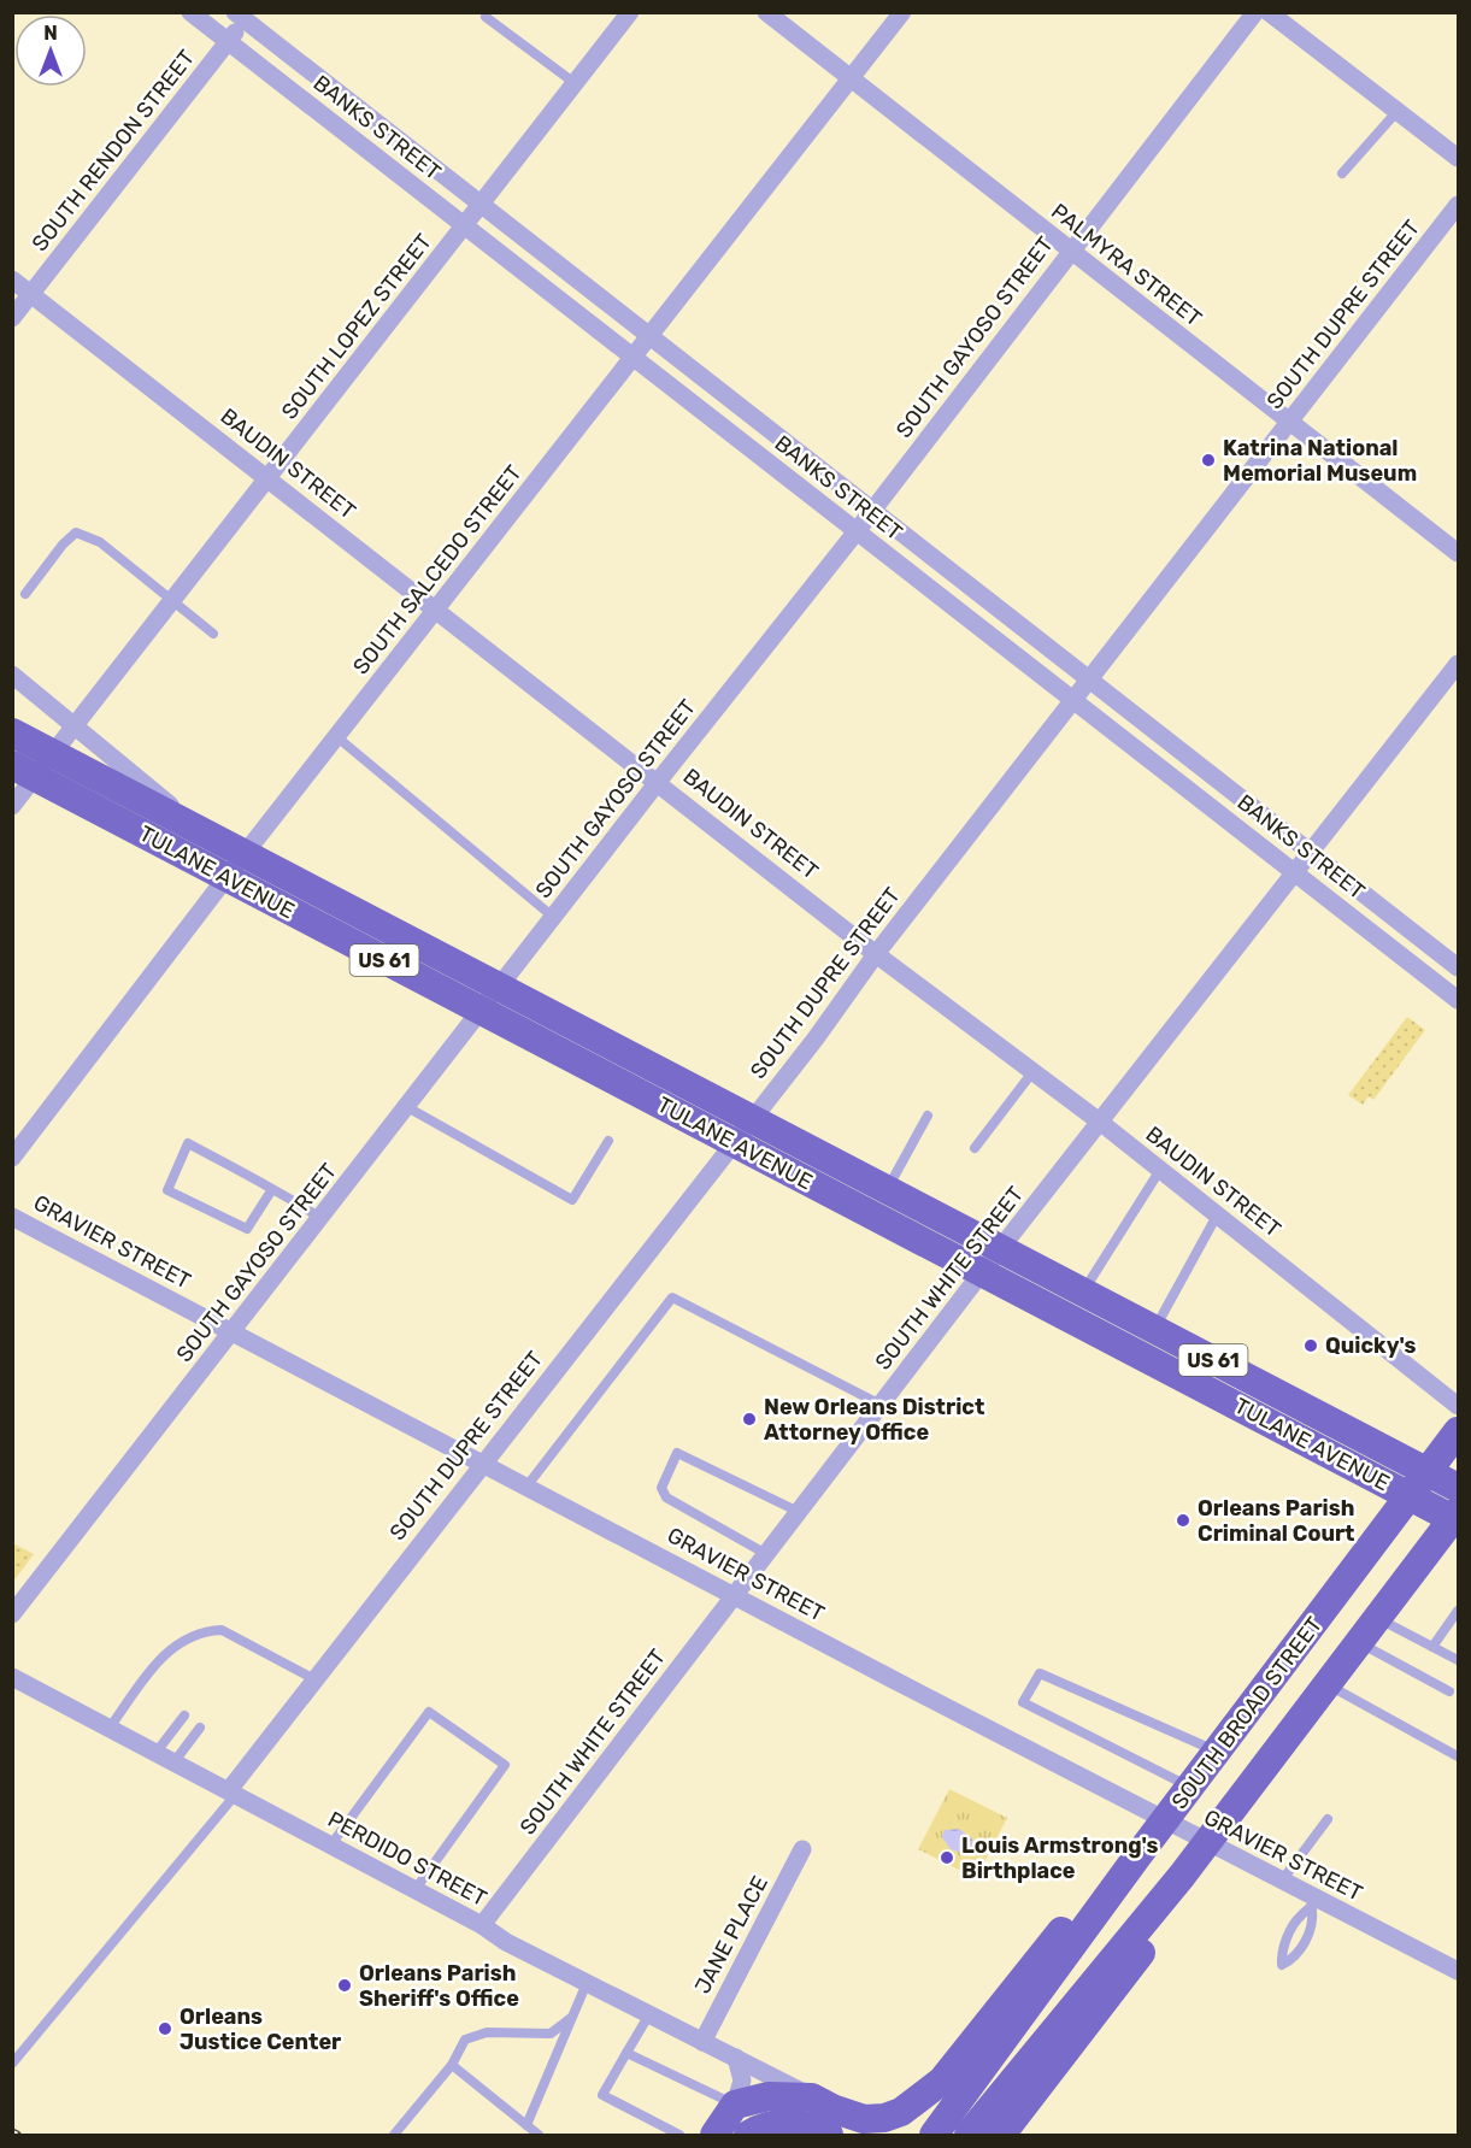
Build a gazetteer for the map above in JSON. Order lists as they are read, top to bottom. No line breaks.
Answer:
{"streets":{"main road":["TULANE AVENUE","US 61","SOUTH BROAD STREET"],"street":["BANKS STREET","SOUTH RENDON STREET","PALMYRA STREET","SOUTH DUPRE STREET","SOUTH LOPEZ STREET","SOUTH GAYOSO STREET","BAUDIN STREET","SOUTH SALCEDO STREET","GRAVIER STREET","SOUTH WHITE STREET","PERDIDO STREET","JANE PLACE"]},"crossings":[["BANKS STREET","SOUTH RENDON STREET"],["BANKS STREET","SOUTH DUPRE STREET"],["BANKS STREET","SOUTH LOPEZ STREET"],["BANKS STREET","SOUTH GAYOSO STREET"],["BANKS STREET","SOUTH SALCEDO STREET"],["BANKS STREET","SOUTH WHITE STREET"],["SOUTH RENDON STREET","BAUDIN STREET"],["PALMYRA STREET","SOUTH DUPRE STREET"],["PALMYRA STREET","SOUTH GAYOSO STREET"],["PALMYRA STREET","SOUTH SALCEDO STREET"],["SOUTH DUPRE STREET","BAUDIN STREET"],["SOUTH DUPRE STREET","TULANE AVENUE"],["SOUTH DUPRE STREET","GRAVIER STREET"],["SOUTH DUPRE STREET","PERDIDO STREET"],["SOUTH LOPEZ STREET","BAUDIN STREET"],["SOUTH LOPEZ STREET","TULANE AVENUE"],["SOUTH GAYOSO STREET","BAUDIN STREET"],["SOUTH GAYOSO STREET","TULANE AVENUE"],["SOUTH GAYOSO STREET","GRAVIER STREET"],["BAUDIN STREET","SOUTH SALCEDO STREET"],["BAUDIN STREET","SOUTH WHITE STREET"],["SOUTH SALCEDO STREET","TULANE AVENUE"],["TULANE AVENUE","SOUTH WHITE STREET"],["TULANE AVENUE","SOUTH BROAD STREET"],["GRAVIER STREET","SOUTH WHITE STREET"],["GRAVIER STREET","SOUTH BROAD STREET"],["SOUTH WHITE STREET","PERDIDO STREET"],["PERDIDO STREET","JANE PLACE"]],"places":["Katrina National Memorial Museum","Quicky's","New Orleans District Attorney Office","Orleans Parish Criminal Court","Louis Armstrong's Birthplace","Orleans Parish Sheriff's Office","Orleans Justice Center"],"north":"top"}
